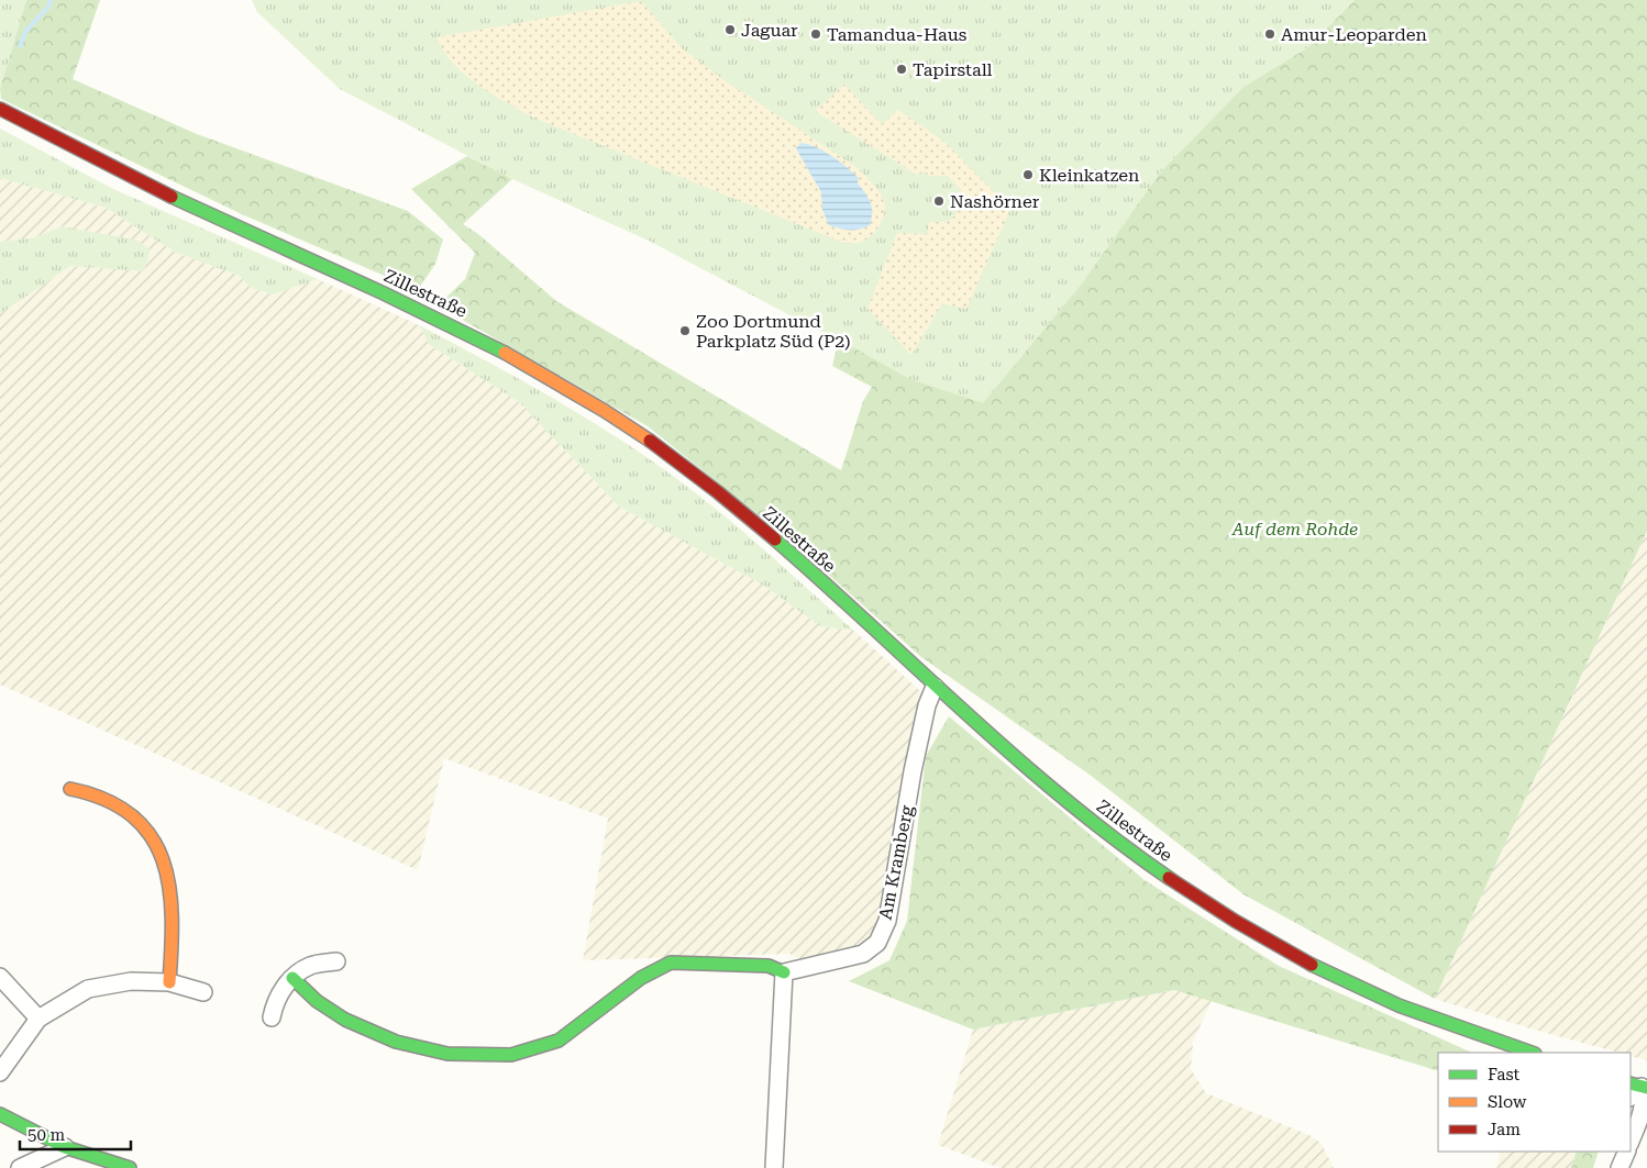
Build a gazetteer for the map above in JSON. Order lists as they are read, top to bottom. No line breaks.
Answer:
{"streets":{"main road":["Zillestraße"],"street":["Am Kramberg"]},"crossings":[["Zillestraße","Am Kramberg"]],"parks":["Auf dem Rohde"],"places":["Jaguar","Tamandua-Haus","Amur-Leoparden","Tapirstall","Kleinkatzen","Nashörner","Zoo Dortmund Parkplatz Süd (P2)"],"legend":["Fast","Slow","Jam"],"scale_bar":"50 m"}
